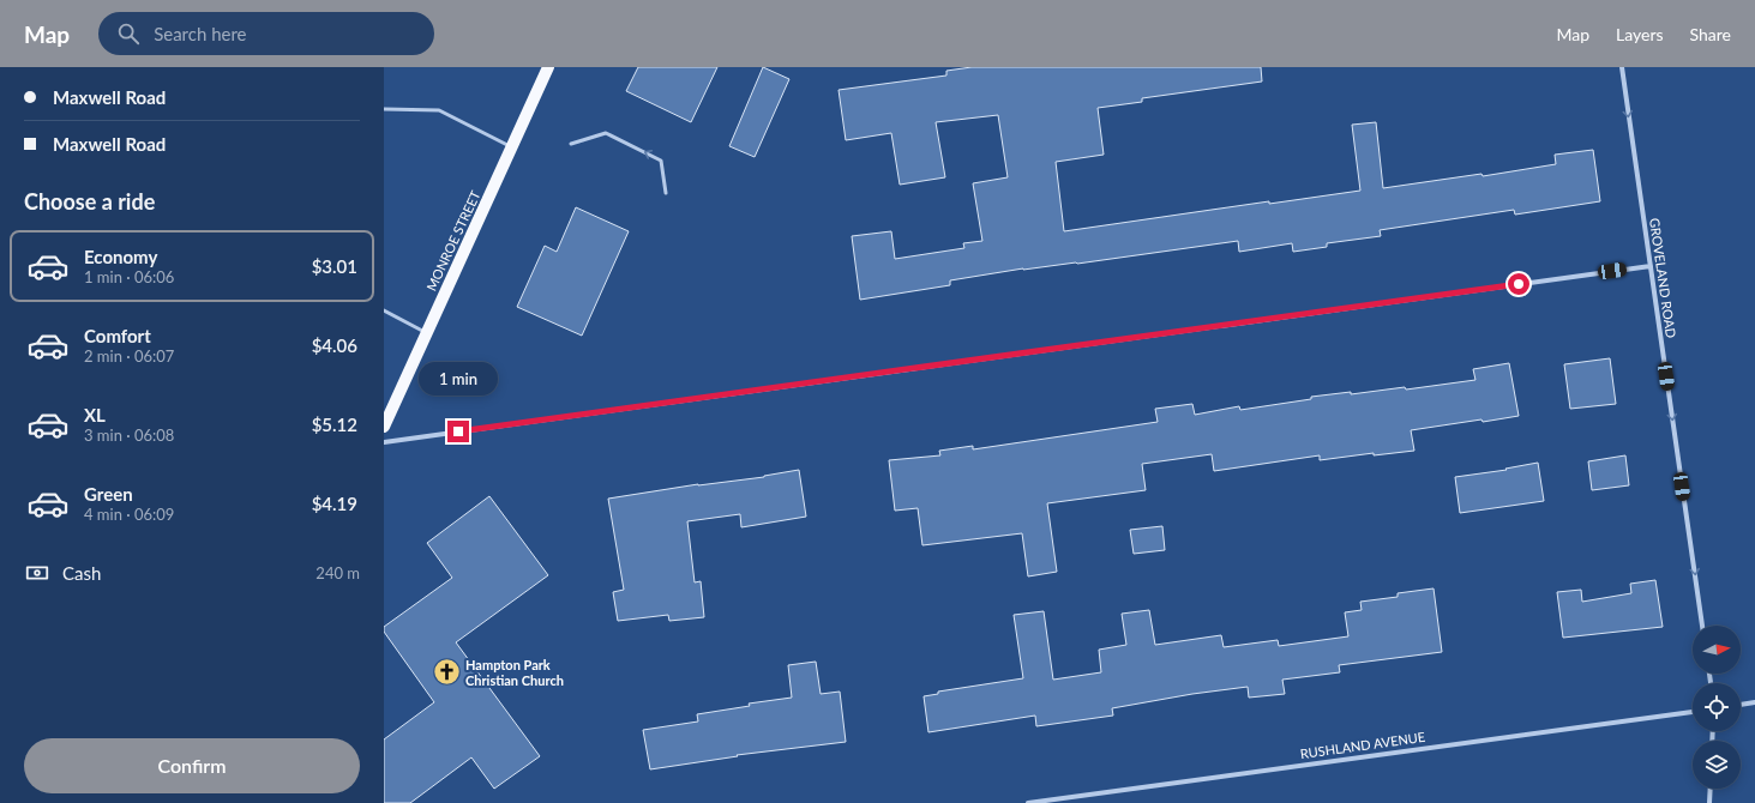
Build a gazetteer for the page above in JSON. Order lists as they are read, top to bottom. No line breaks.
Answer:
{"streets":{"main road":["MONROE STREET"],"street":["GROVELAND ROAD","RUSHLAND AVENUE"]},"one_way":["GROVELAND ROAD"],"places":{"church":["Hampton Park Christian Church"]},"north":"right","page":{"header":"Map","search":"Search here","nav":["Map","Layers","Share"],"banner":["Maxwell Road","Maxwell Road"],"heading":"Choose a ride","list":[{"name":"Economy","note":"1 min · 06:06","value":"$3.01"},{"name":"Comfort","note":"2 min · 06:07","value":"$4.06"},{"name":"XL","note":"3 min · 06:08","value":"$5.12"},{"name":"Green","note":"4 min · 06:09","value":"$4.19"}],"bubble":"1 min","pay":["Cash","240 m"],"buttons":"Confirm"}}
